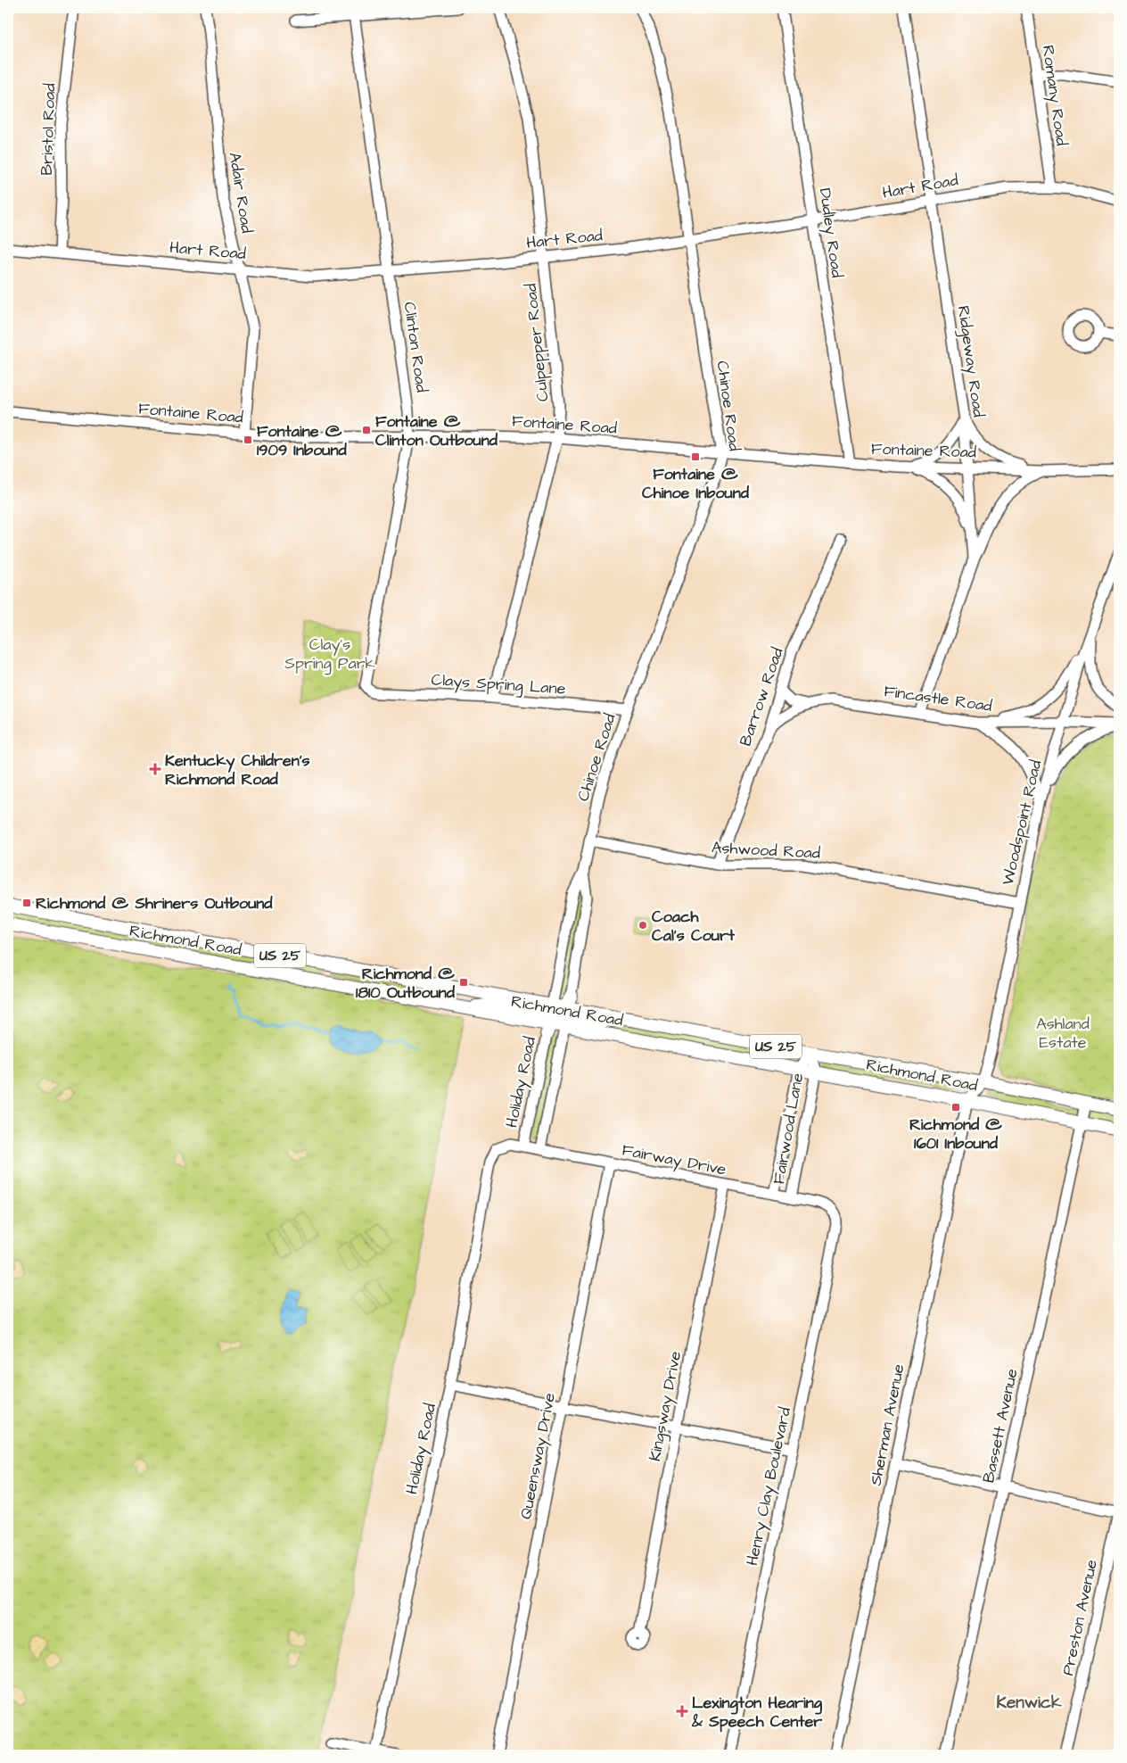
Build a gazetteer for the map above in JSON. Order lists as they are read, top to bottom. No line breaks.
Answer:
{"streets":{"main road":["Richmond Road","US 25"],"street":["Romany Road","Bristol Road","Hart Road","Adair Road","Dudley Road","Culpepper Road","Clinton Road","Ridgeway Road","Chinoe Road","Fontaine Road","Clays Spring Lane","Barrow Road","Fincastle Road","Woodspoint Road","Ashwood Road","Holiday Road","Fairwood Lane","Fairway Drive","Kingsway Drive","Sherman Avenue","Bassett Avenue","Queensway Drive","Henry Clay Boulevard","Preston Avenue"]},"crossings":[["Romany Road","Hart Road"],["Bristol Road","Hart Road"],["Hart Road","Adair Road"],["Hart Road","Dudley Road"],["Hart Road","Culpepper Road"],["Hart Road","Clinton Road"],["Hart Road","Ridgeway Road"],["Hart Road","Chinoe Road"],["Adair Road","Fontaine Road"],["Dudley Road","Fontaine Road"],["Culpepper Road","Fontaine Road"],["Culpepper Road","Clays Spring Lane"],["Clinton Road","Fontaine Road"],["Clinton Road","Clays Spring Lane"],["Ridgeway Road","Fontaine Road"],["Ridgeway Road","Fincastle Road"],["Chinoe Road","Fontaine Road"],["Chinoe Road","Clays Spring Lane"],["Chinoe Road","Ashwood Road"],["Chinoe Road","Richmond Road"],["Chinoe Road","Holiday Road"],["Barrow Road","Fincastle Road"],["Barrow Road","Ashwood Road"],["Fincastle Road","Woodspoint Road"],["Woodspoint Road","Ashwood Road"],["Woodspoint Road","Richmond Road"],["Woodspoint Road","Sherman Avenue"],["Richmond Road","Holiday Road"],["Richmond Road","Fairwood Lane"],["Richmond Road","Sherman Avenue"],["Richmond Road","Bassett Avenue"],["Holiday Road","Fairway Drive"],["Fairwood Lane","Fairway Drive"],["Fairway Drive","Kingsway Drive"],["Fairway Drive","Queensway Drive"],["Fairway Drive","Henry Clay Boulevard"]],"districts":["Kenwick"],"parks":["Clay's Spring Park","Ashland Estate"],"places":{"transit":["Fontaine @ Clinton Outbound","Fontaine @ 1909 Inbound","Fontaine @ Chinoe Inbound","Richmond @ Shriners Outbound","Richmond @ 1810 Outbound","Richmond @ 1601 Inbound"],"health":["Kentucky Children's Richmond Road","Lexington Hearing & Speech Center"],"other":["Coach Cal's Court"]}}
